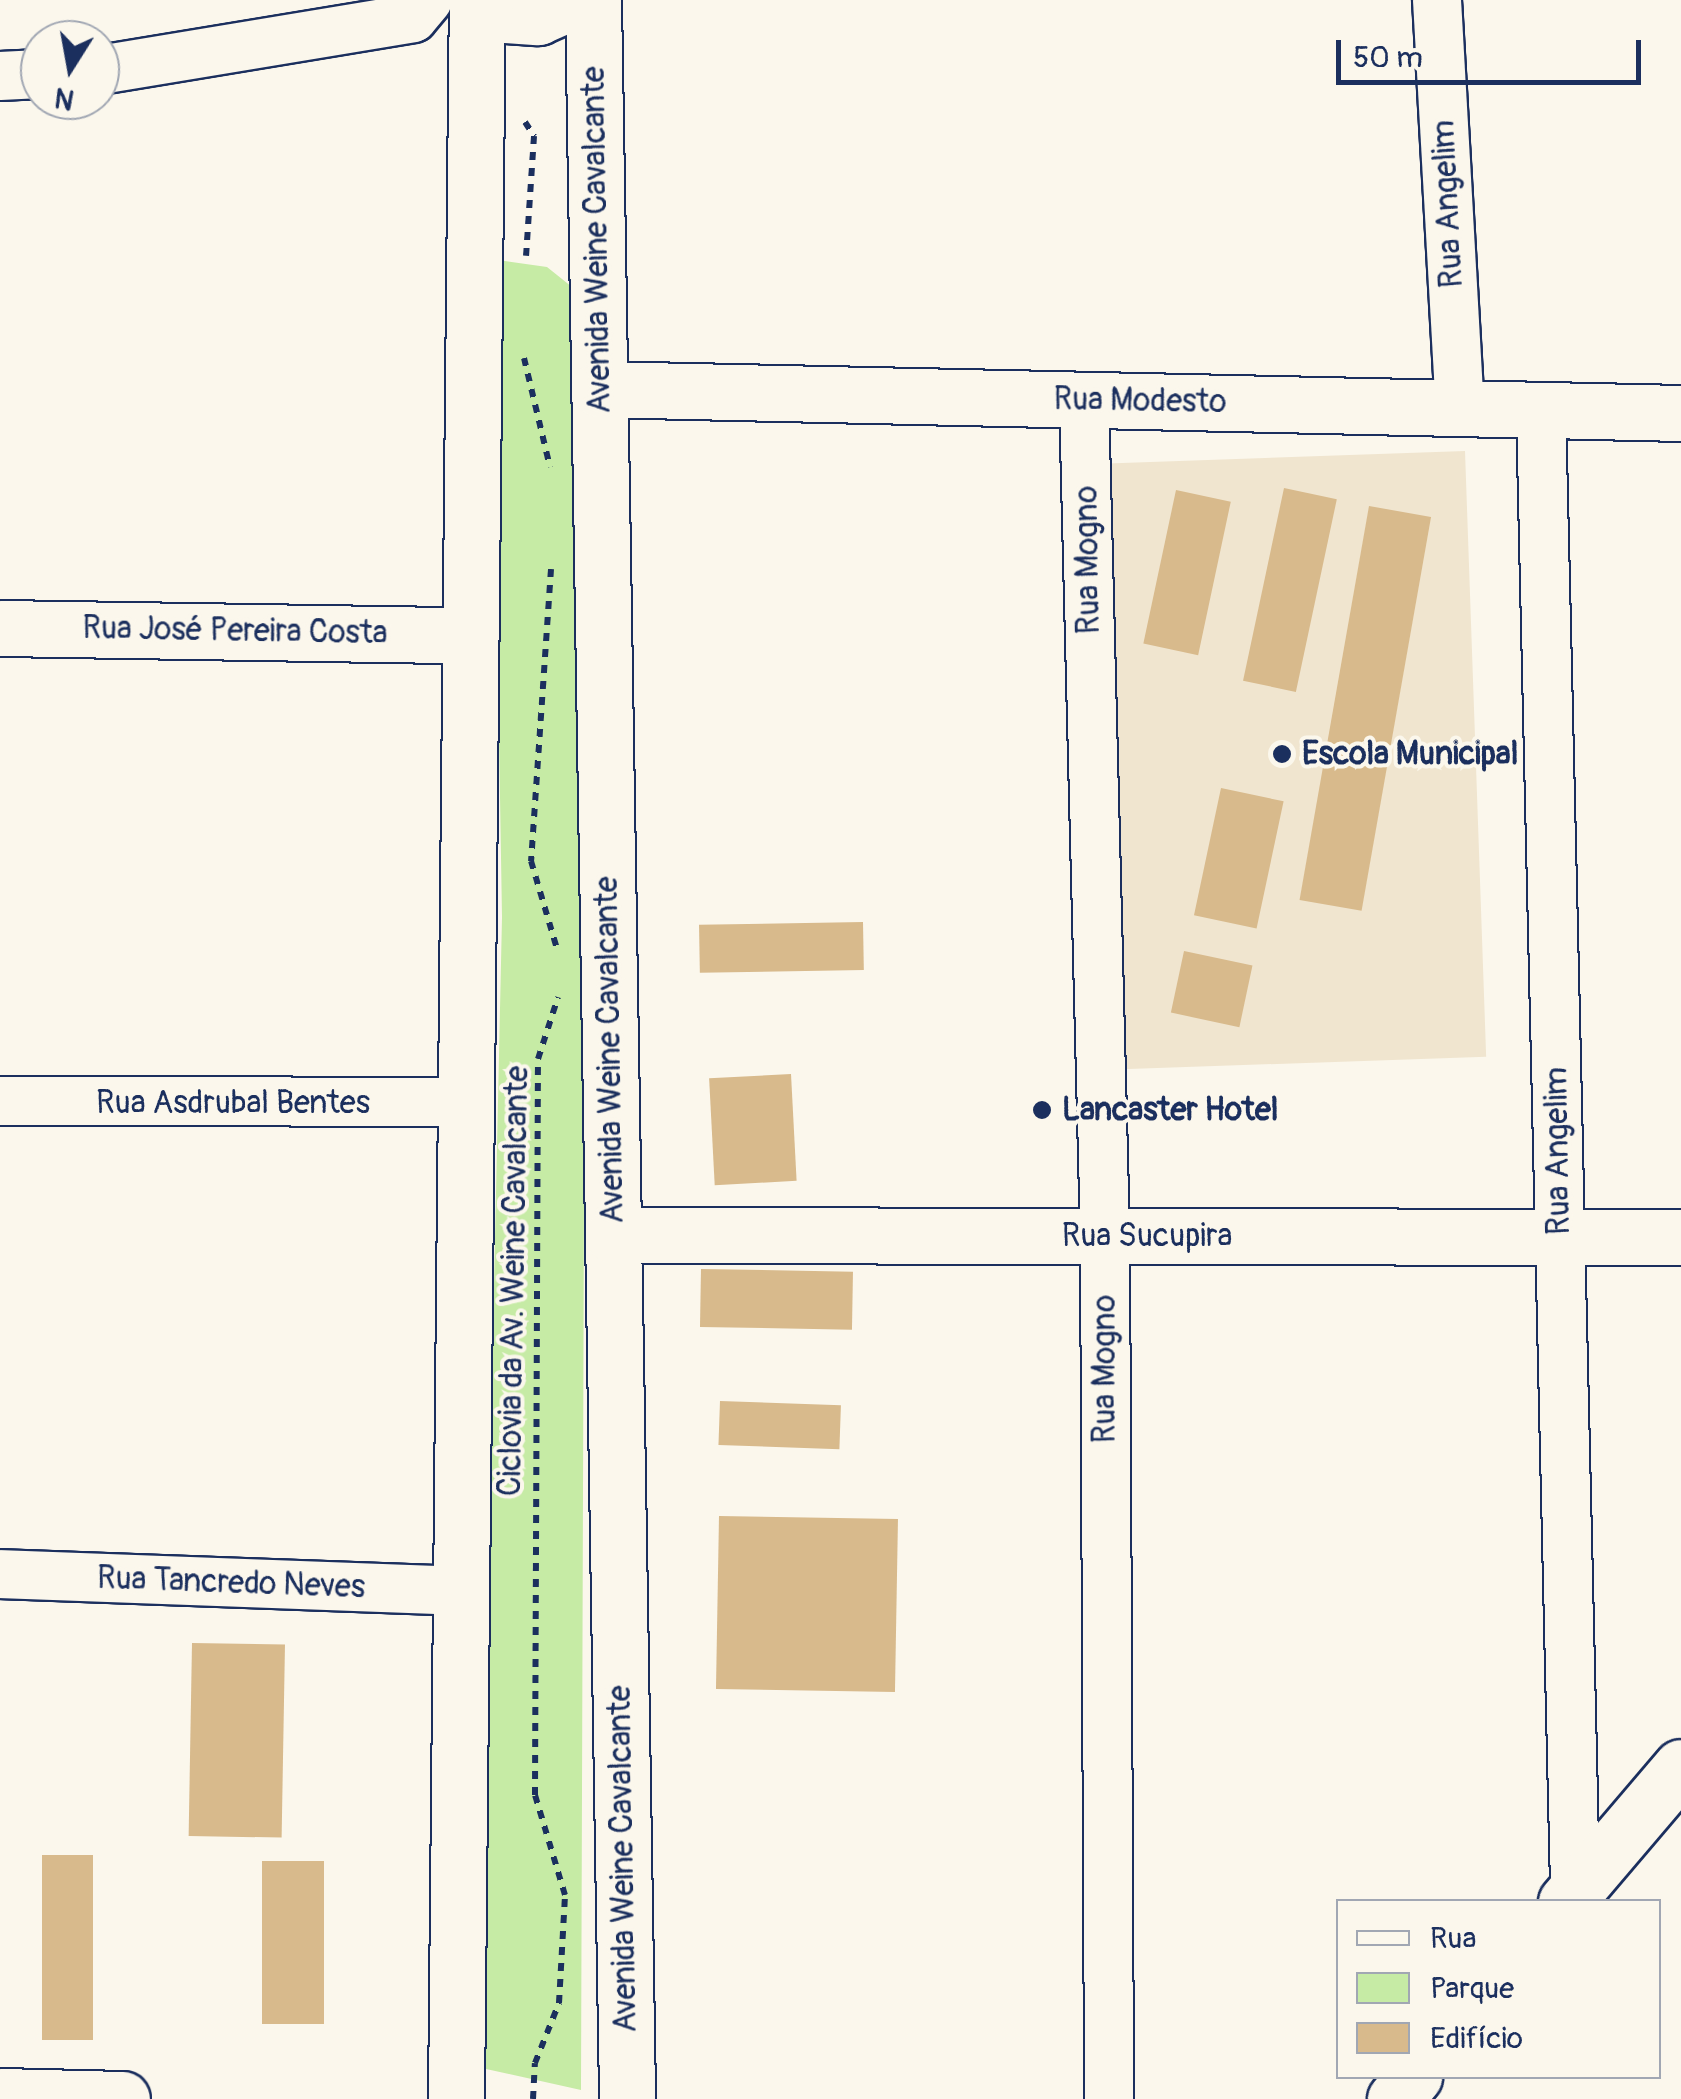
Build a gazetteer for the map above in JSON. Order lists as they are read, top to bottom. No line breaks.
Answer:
{"streets":{"main road":["Avenida Weine Cavalcante","Rua Modesto","Rua José Pereira Costa","Rua Sucupira"],"street":["Rua Angelim","Rua Mogno","Rua Asdrubal Bentes","Rua Tancredo Neves"],"path":["Ciclovia da Av. Weine Cavalcante"]},"crossings":[["Rua Angelim","Rua Modesto"],["Rua Angelim","Rua Sucupira"],["Avenida Weine Cavalcante","Rua Modesto"],["Avenida Weine Cavalcante","Rua Sucupira"],["Rua Modesto","Rua Mogno"],["Rua Mogno","Rua Sucupira"]],"places":["Escola Municipal","Lancaster Hotel"],"legend":["Rua","Parque","Edifício"],"scale_bar":"50 m","north":"bottom"}
